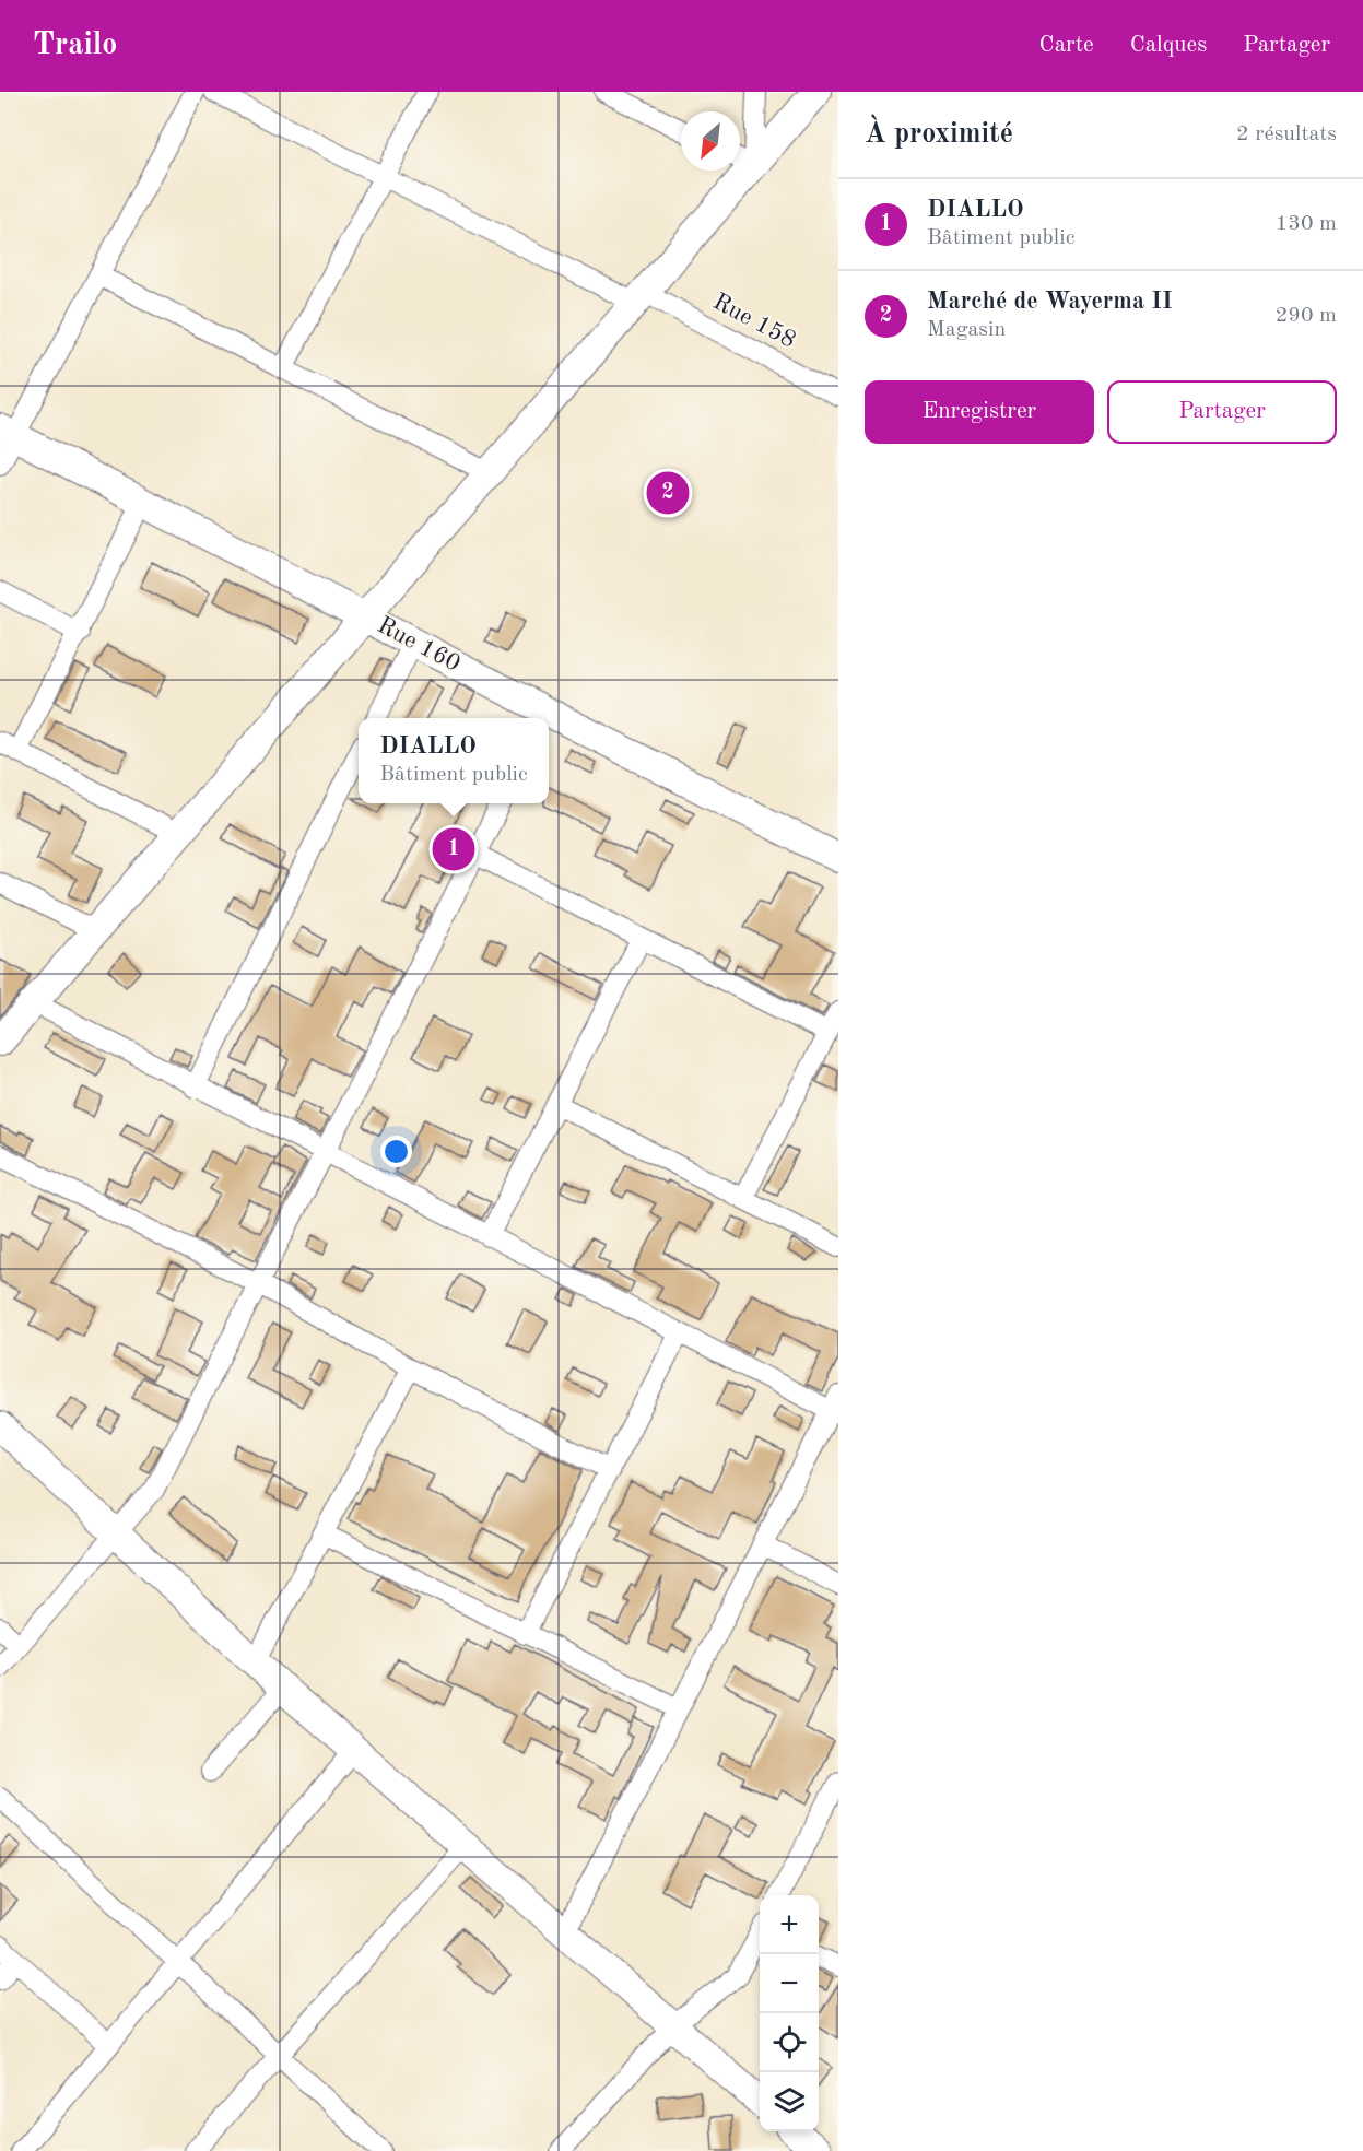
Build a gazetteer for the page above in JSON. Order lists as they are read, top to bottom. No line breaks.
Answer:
{"streets":{"street":["Rue 158","Rue 160"]},"north":"bottom left","page":{"header":"Trailo","nav":["Carte","Calques","Partager"],"heading":["À proximité","2 résultats"],"list":[{"mark":"1","name":"DIALLO","note":"Bâtiment public","value":"130 m"},{"mark":"2","name":"Marché de Wayerma II","note":"Magasin","value":"290 m"}],"buttons":["Enregistrer","Partager"],"pins":["2","1"],"popup":["DIALLO","Bâtiment public"],"map_buttons":["+","−"]}}
